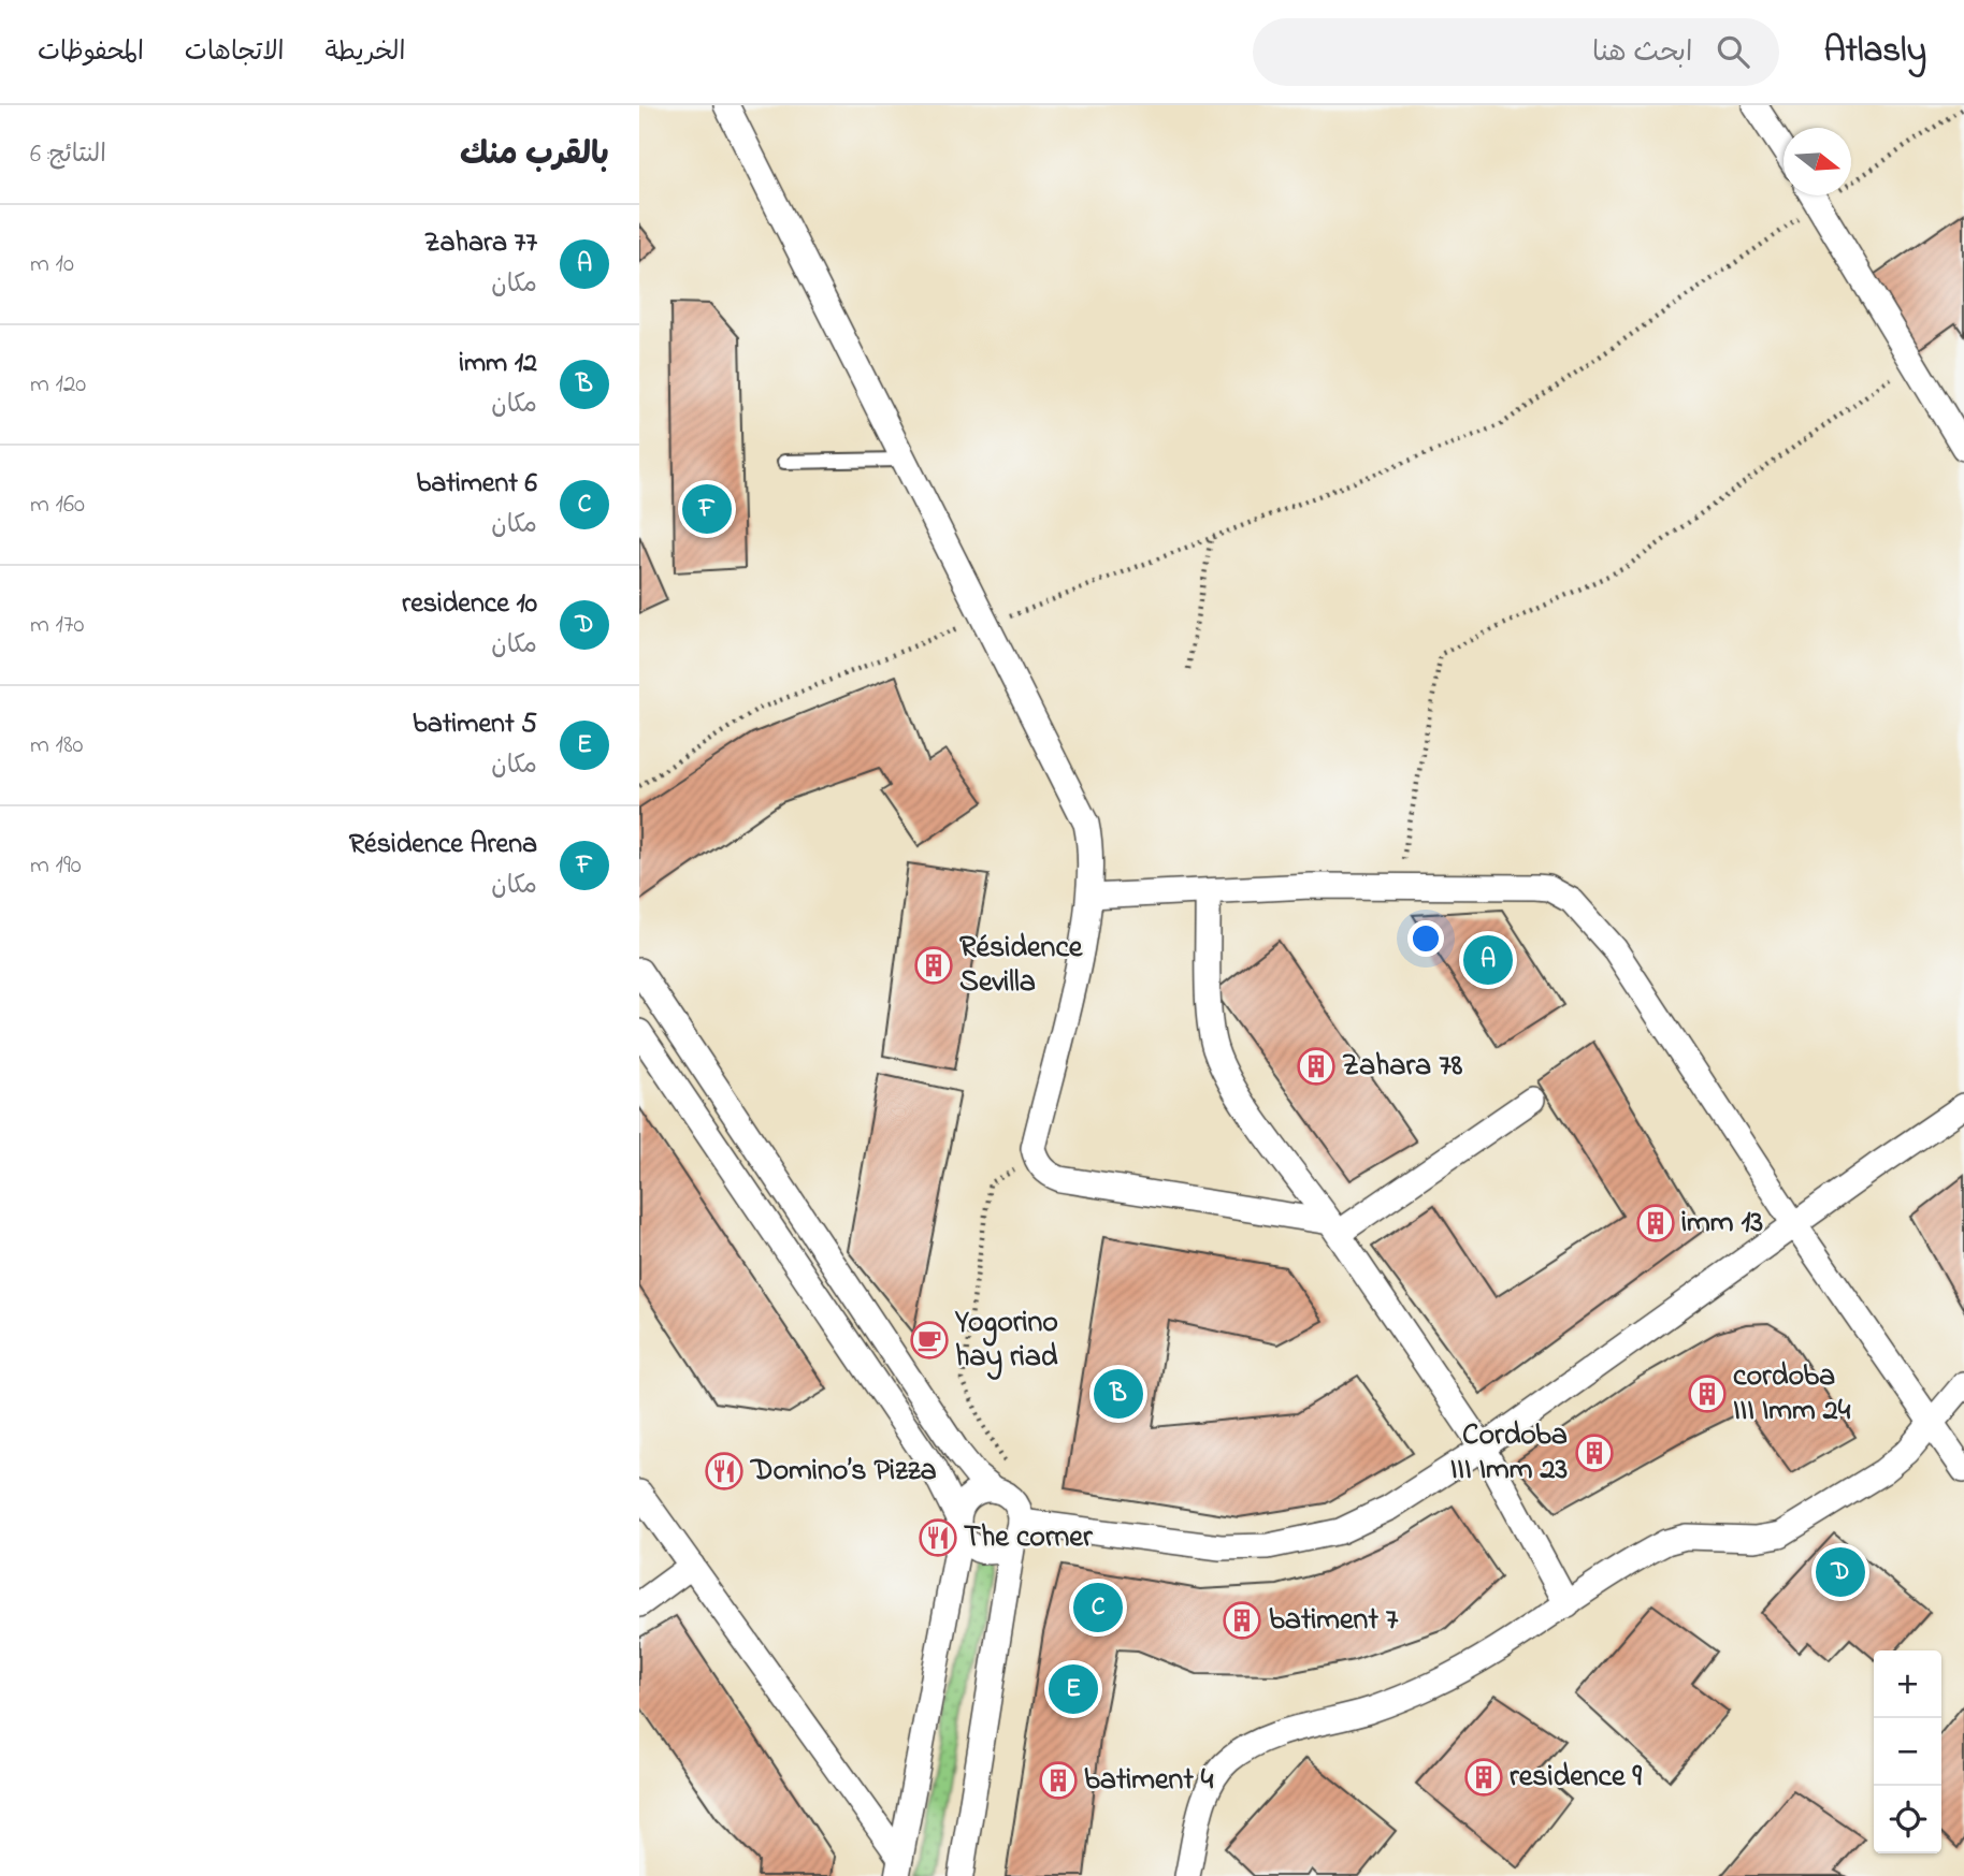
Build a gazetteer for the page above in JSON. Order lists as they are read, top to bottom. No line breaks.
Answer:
{"places":{"building":["Résidence Sevilla","Zahara 78","imm 13","cordoba III Imm 24","Cordoba III Imm 23","batiment 7","residence 9","batiment 4"],"cafe":["Yogorino hay riad"],"restaurant":["Domino’s Pizza","The corner"]},"north":"right","page":{"header":"Atlasly","search":"ابحث هنا","nav":["الخريطة","الاتجاهات","المحفوظات"],"heading":["بالقرب منك","النتائج: 6"],"list":[{"mark":"A","name":"Zahara 77","note":"مكان","value":"10 m"},{"mark":"B","name":"imm 12","note":"مكان","value":"120 m"},{"mark":"C","name":"batiment 6","note":"مكان","value":"160 m"},{"mark":"D","name":"residence 10","note":"مكان","value":"170 m"},{"mark":"E","name":"batiment 5","note":"مكان","value":"180 m"},{"mark":"F","name":"Résidence Arena","note":"مكان","value":"190 m"}],"pins":["F","A","B","D","C","E"],"map_buttons":["+","−"]}}
